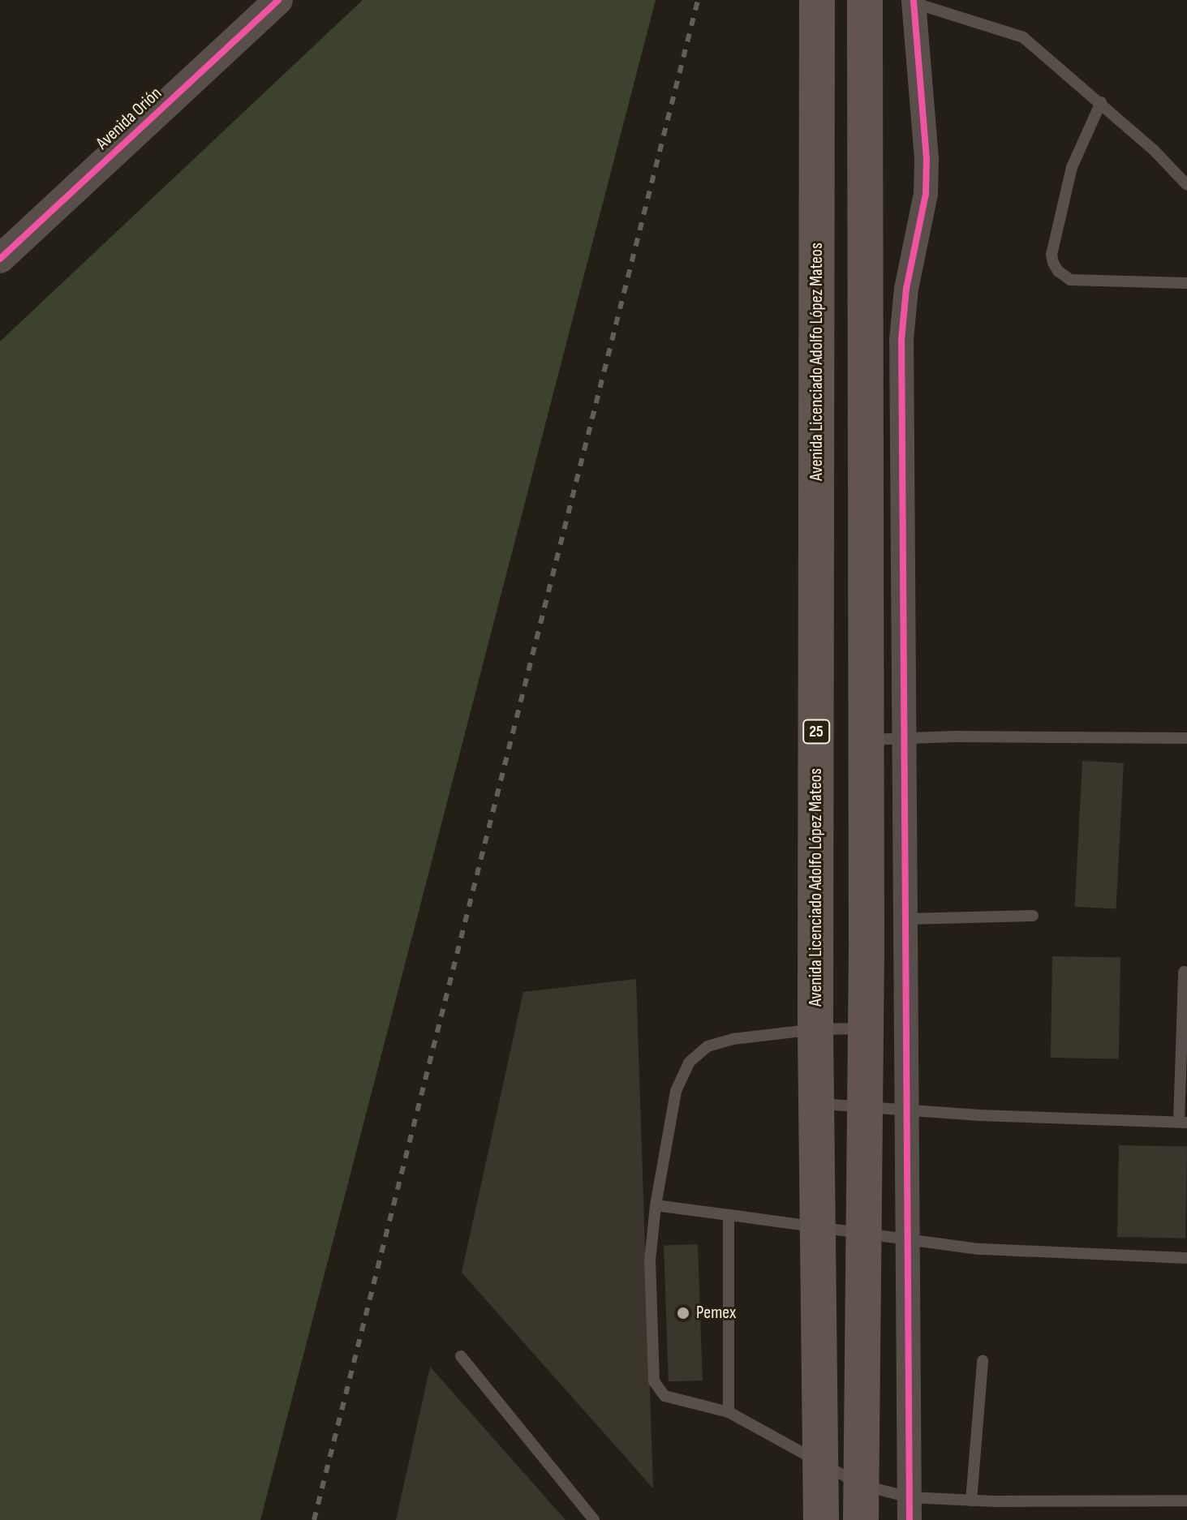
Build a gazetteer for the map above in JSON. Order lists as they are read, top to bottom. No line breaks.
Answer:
{"streets":{"main road":["Avenida Licenciado Adolfo López Mateos","25"],"street":["Avenida Orión"]},"crossings":[["Avenida Licenciado Adolfo López Mateos","25"]],"places":["Pemex"]}
